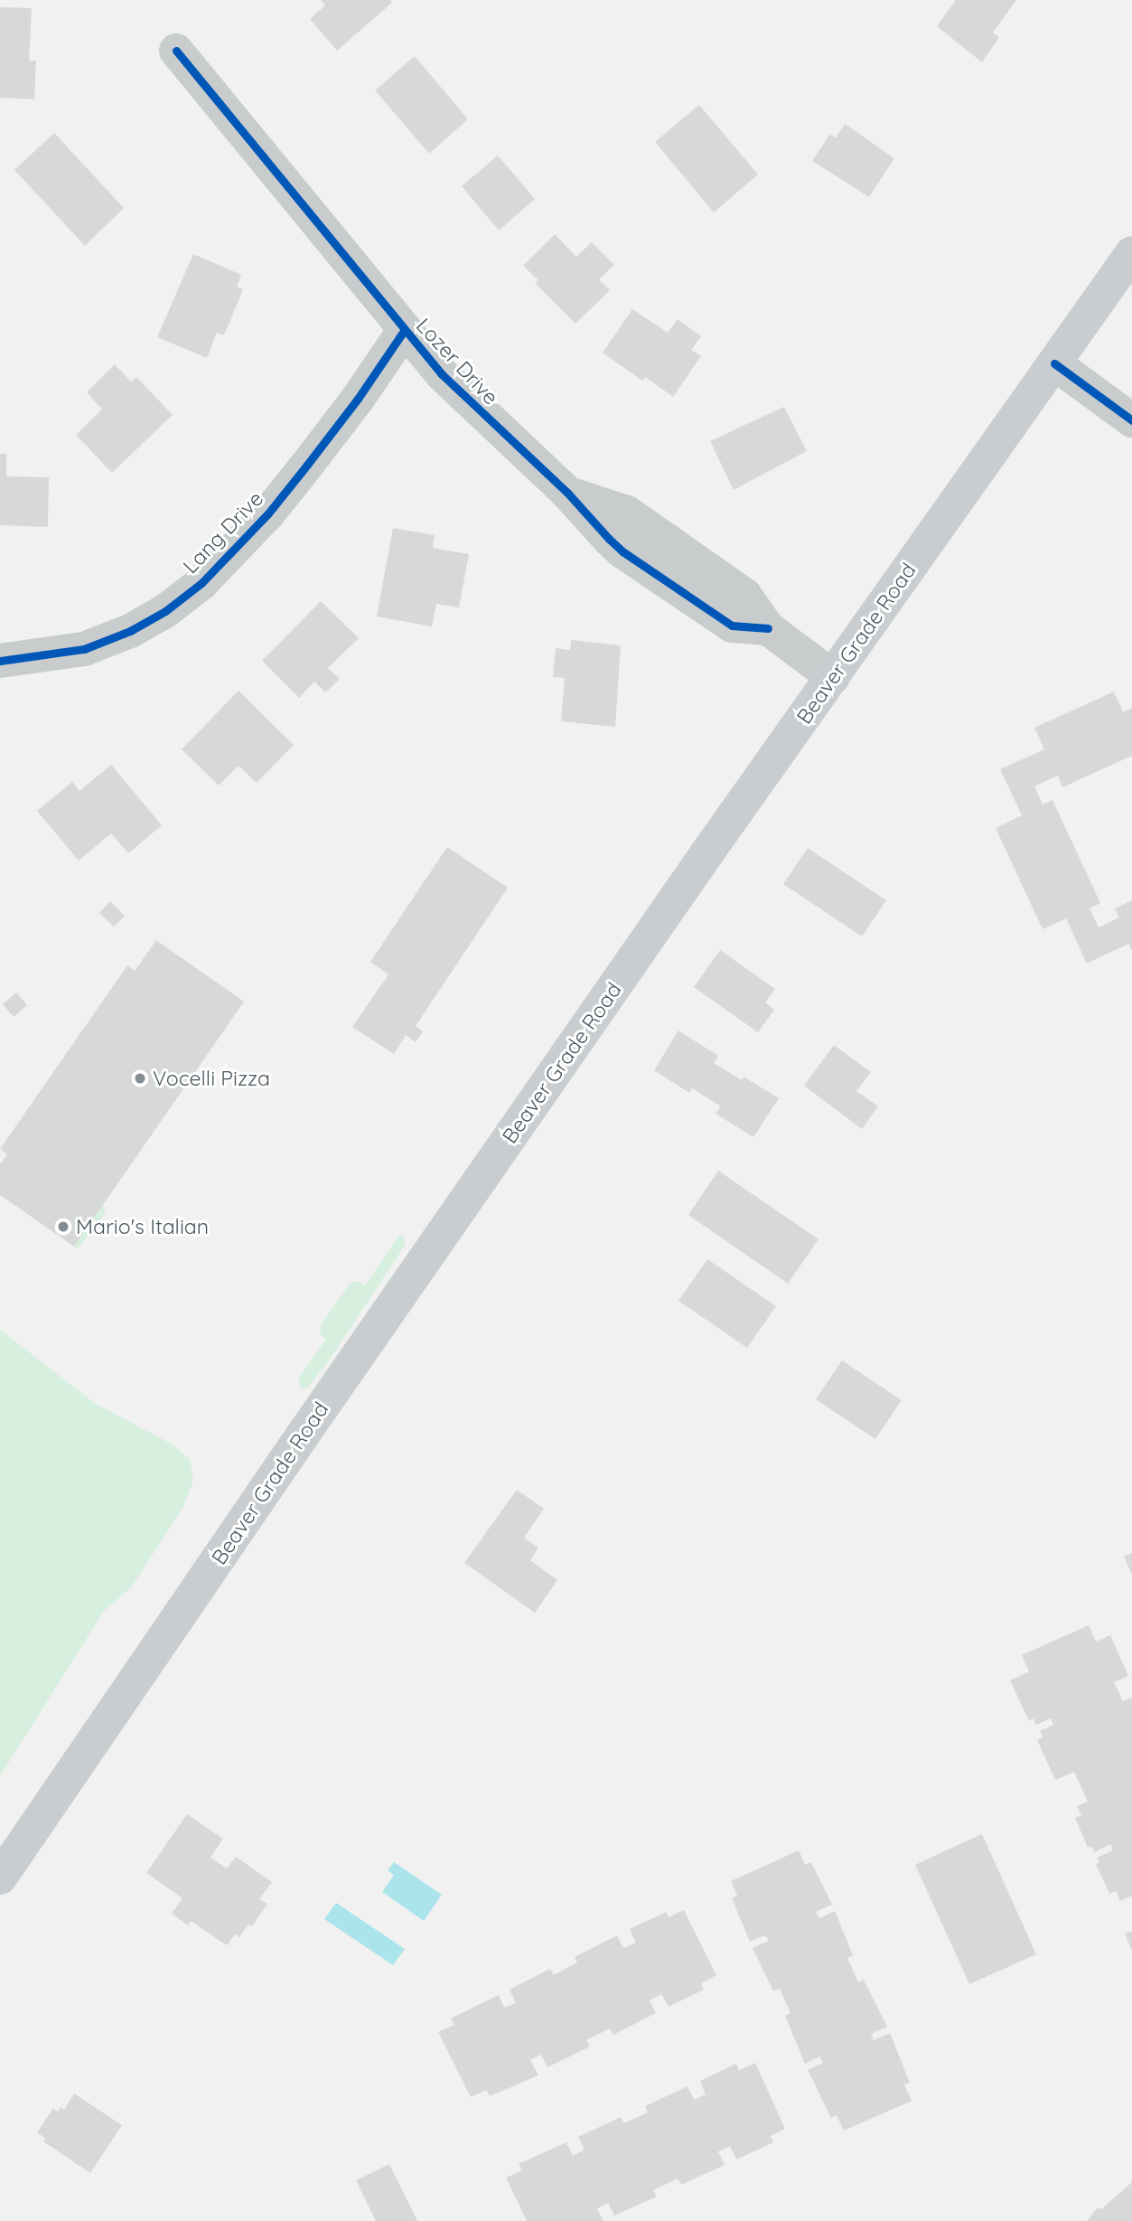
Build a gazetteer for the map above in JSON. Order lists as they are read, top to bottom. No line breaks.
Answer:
{"streets":{"main road":["Beaver Grade Road"],"street":["Lozer Drive","Lang Drive"]},"crossings":[["Lozer Drive","Lang Drive"],["Lozer Drive","Beaver Grade Road"]],"places":["Vocelli Pizza","Mario's Italian"]}
